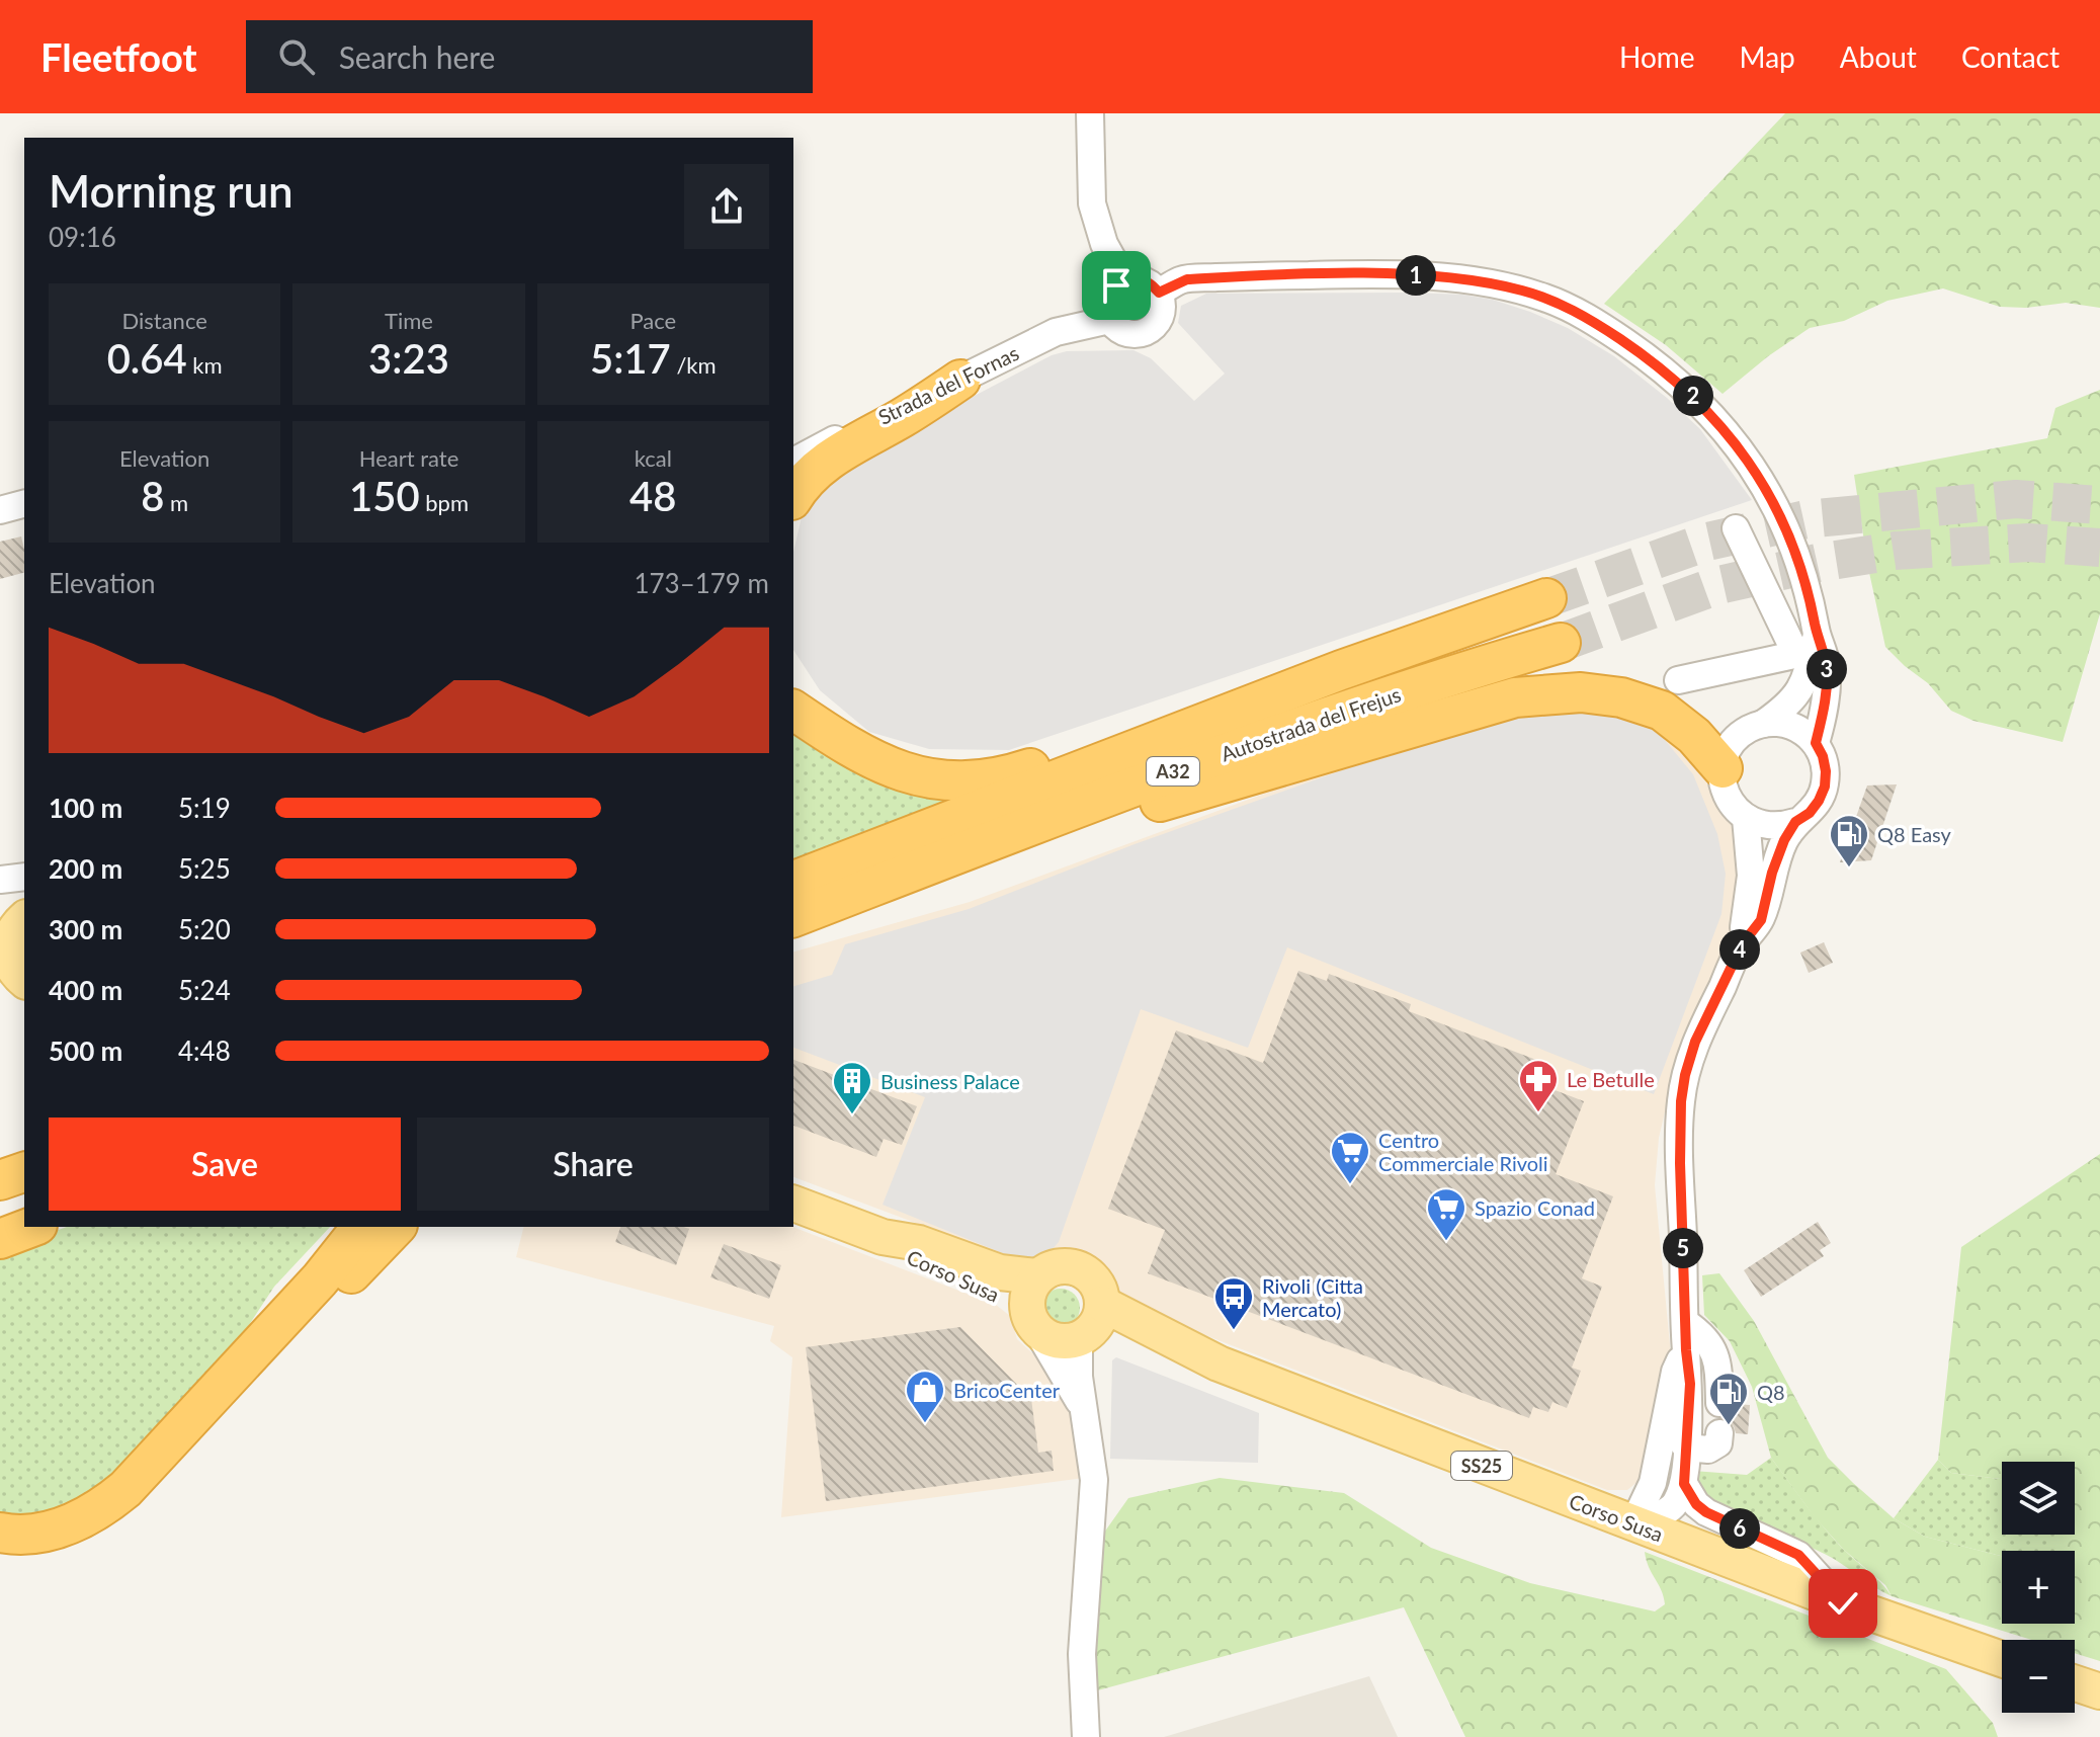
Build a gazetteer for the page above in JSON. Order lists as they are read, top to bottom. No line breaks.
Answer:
{"streets":{"highway":["Autostrada del Frejus","A32"],"main road":["Corso Susa","SS25"],"street":["Strada del Fornas"]},"crossings":[["Corso Susa","SS25"]],"places":{"fuel station":["Q8 Easy","Q8"],"pharmacy":["Le Betulle"],"building":["Business Palace"],"supermarket":["Centro Commerciale Rivoli","Spazio Conad"],"bus stop":["Rivoli (Citta Mercato)"],"shop":["BricoCenter"]},"page":{"header":"Fleetfoot","search":"Search here","nav":["Home","Map","About","Contact"],"heading":["Morning run","09:16"],"pins":["1","2","3","4","5","6"],"stats":[["Distance","0.64 km"],["Time","3:23"],["Pace","5:17 /km"],["Elevation","8 m"],["Heart rate","150 bpm"],["kcal","48"]],"chart":["Elevation","173–179 m"],"list":[{"name":"100 m","note":"5:19"},{"name":"200 m","note":"5:25"},{"name":"300 m","note":"5:20"},{"name":"400 m","note":"5:24"},{"name":"500 m","note":"4:48"}],"buttons":["Save","Share"],"map_buttons":["+","−"]}}
